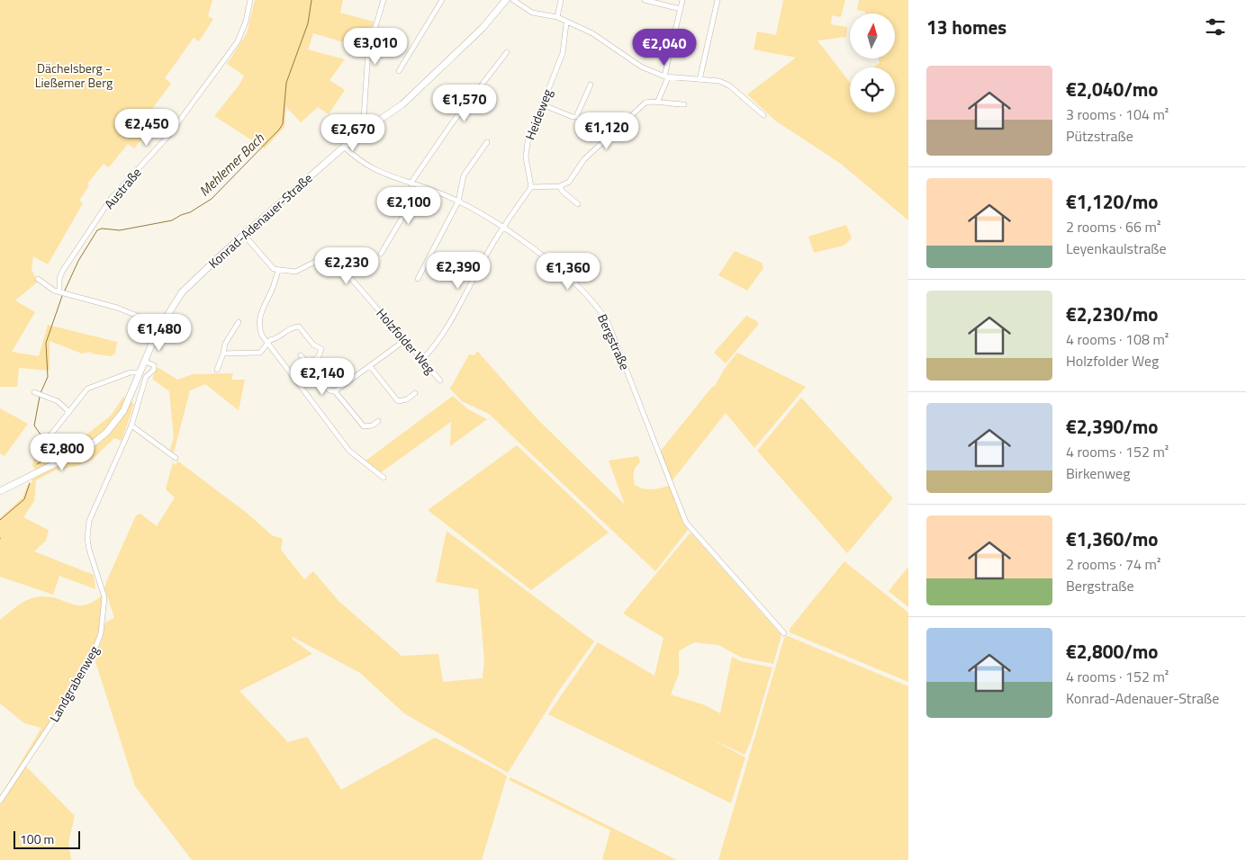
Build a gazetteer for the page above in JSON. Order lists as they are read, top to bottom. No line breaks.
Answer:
{"streets":{"main road":["Konrad-Adenauer-Straße"],"street":["Heideweg","Austraße","Holzfolder Weg","Bergstraße","Landgrabenweg"]},"crossings":[["Konrad-Adenauer-Straße","Bergstraße"],["Konrad-Adenauer-Straße","Landgrabenweg"]],"water":["Mehlemer Bach"],"parks":["Dächelsberg - Ließemer Berg"],"scale_bar":"100 m","north":"top","page":{"heading":"13 homes","price":["€3,010","€2,040","€1,570","€2,450","€1,120","€2,670","€2,100","€2,230","€2,390","€1,360","€1,480","€2,140","€2,800"],"list":[{"name":"€2,040/mo","note":"3 rooms · 104 m² · Pützstraße"},{"name":"€1,120/mo","note":"2 rooms · 66 m² · Leyenkaulstraße"},{"name":"€2,230/mo","note":"4 rooms · 108 m² · Holzfolder Weg"},{"name":"€2,390/mo","note":"4 rooms · 152 m² · Birkenweg"},{"name":"€1,360/mo","note":"2 rooms · 74 m² · Bergstraße"},{"name":"€2,800/mo","note":"4 rooms · 152 m² · Konrad-Adenauer-Straße"}],"scale":"100 m"}}
